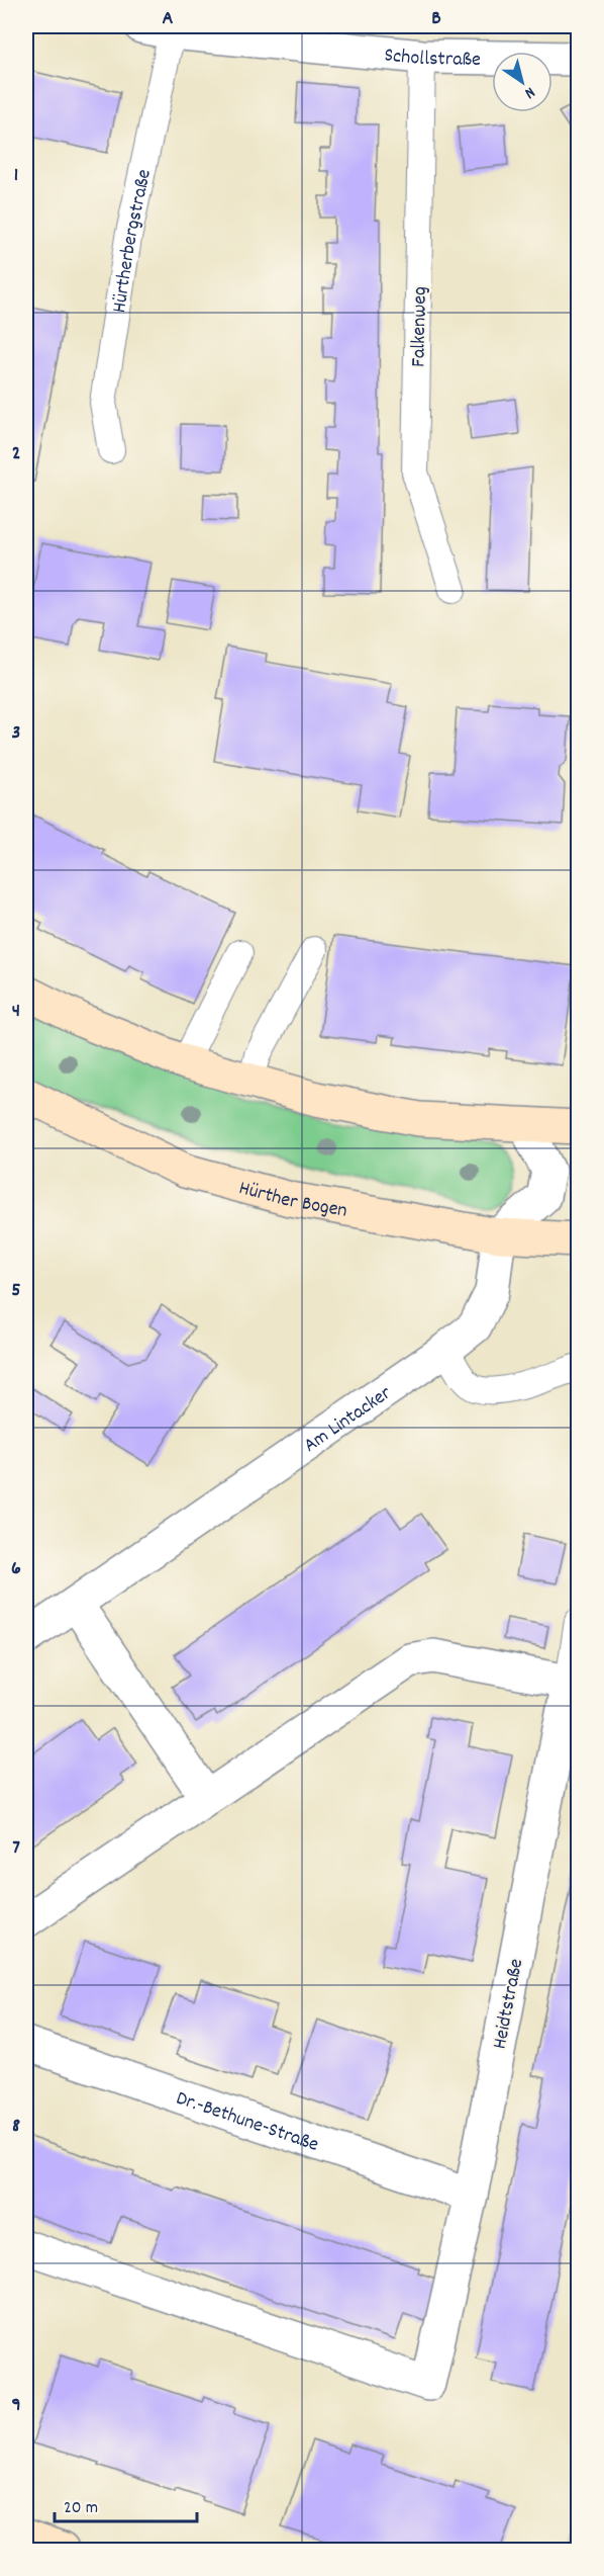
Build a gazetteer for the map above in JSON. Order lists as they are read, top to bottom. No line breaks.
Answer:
{"streets":{"street":["Schollstraße","Hürther Bogen","Am Lintacker","Heidtstraße","Dr.-Bethune-Straße"],"lane":["Hürtherbergstraße","Falkenweg"]},"crossings":[["Schollstraße","Hürtherbergstraße"],["Schollstraße","Falkenweg"],["Hürther Bogen","Am Lintacker"],["Heidtstraße","Dr.-Bethune-Straße"]],"scale_bar":"20 m","north":"bottom right","grid":{"columns":["A","B"],"rows":["1","2","3","4","5","6","7","8","9"]}}
